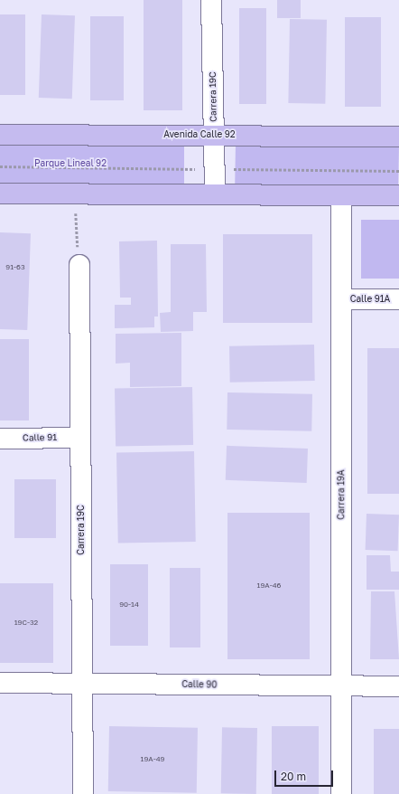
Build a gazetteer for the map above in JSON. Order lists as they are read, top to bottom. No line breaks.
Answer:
{"streets":{"main road":["Avenida Calle 92"],"street":["Carrera 19C","Calle 91A","Calle 91","Carrera 19A","Calle 90"]},"crossings":[["Carrera 19C","Avenida Calle 92"],["Carrera 19C","Calle 91"],["Carrera 19C","Calle 90"],["Calle 91A","Carrera 19A"],["Carrera 19A","Calle 90"]],"parks":["Parque Lineal 92"],"house_numbers":["91-63","19A-46","90-14","19C-32","19A-49"],"scale_bar":"20 m"}
